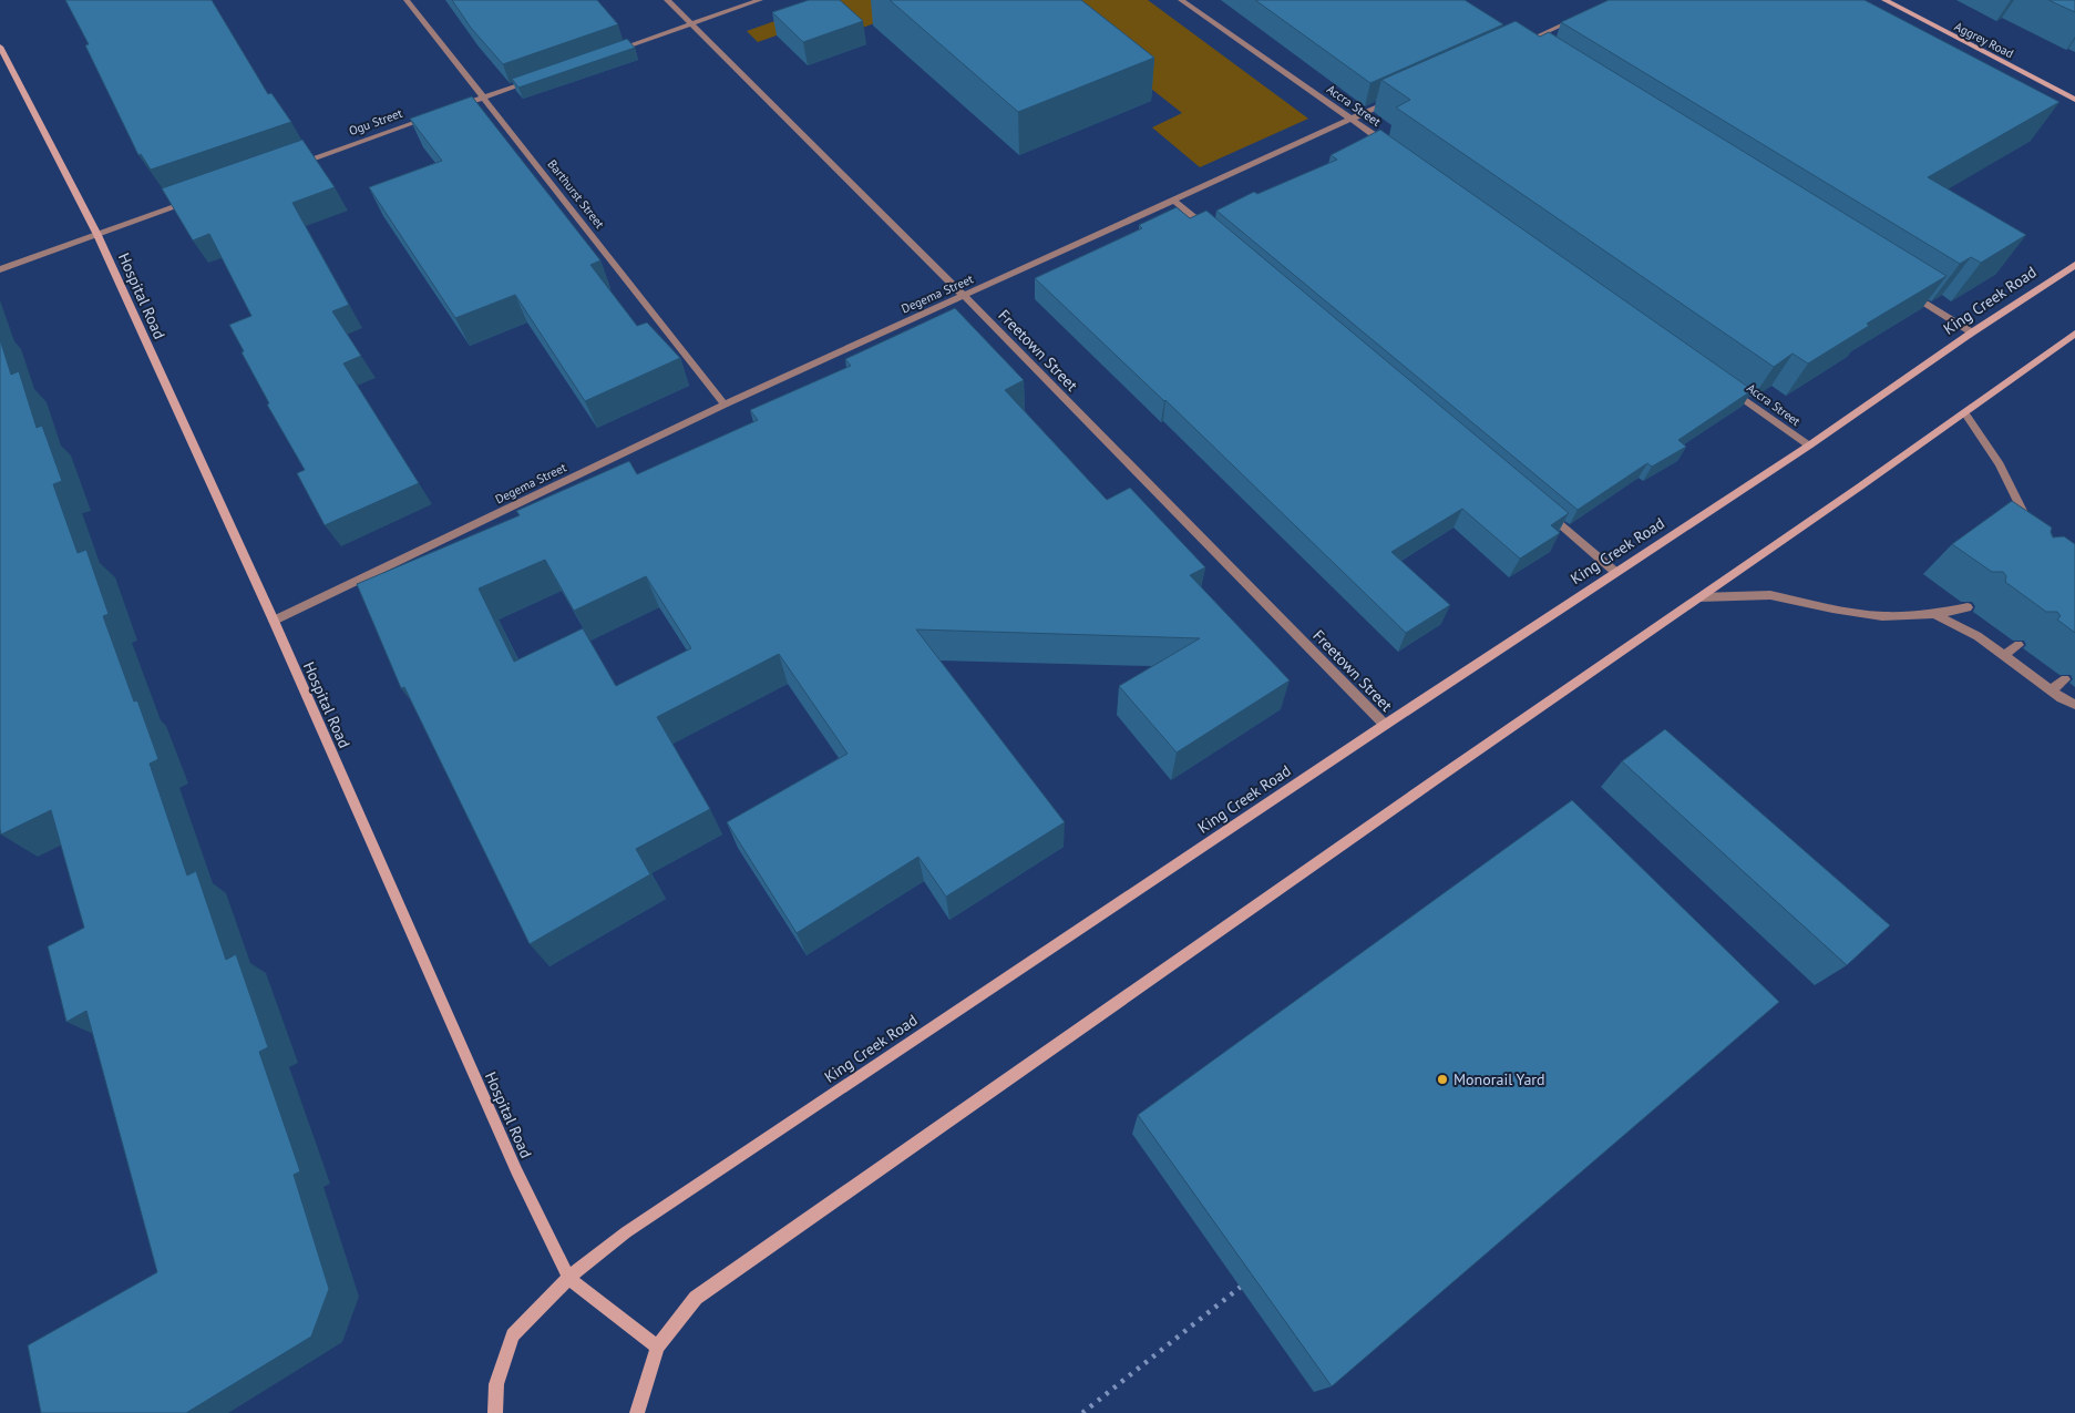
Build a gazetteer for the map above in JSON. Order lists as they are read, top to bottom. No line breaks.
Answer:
{"streets":{"street":["Aggrey Road","Accra Street","Ogu Street","Barthurst Street","Degema Street","Hospital Road","King Creek Road","Freetown Street"]},"crossings":[["Accra Street","Degema Street"],["Accra Street","King Creek Road"],["Barthurst Street","Degema Street"],["Degema Street","Hospital Road"],["Degema Street","Freetown Street"],["Hospital Road","King Creek Road"],["King Creek Road","Freetown Street"]],"places":["Monorail Yard"]}
